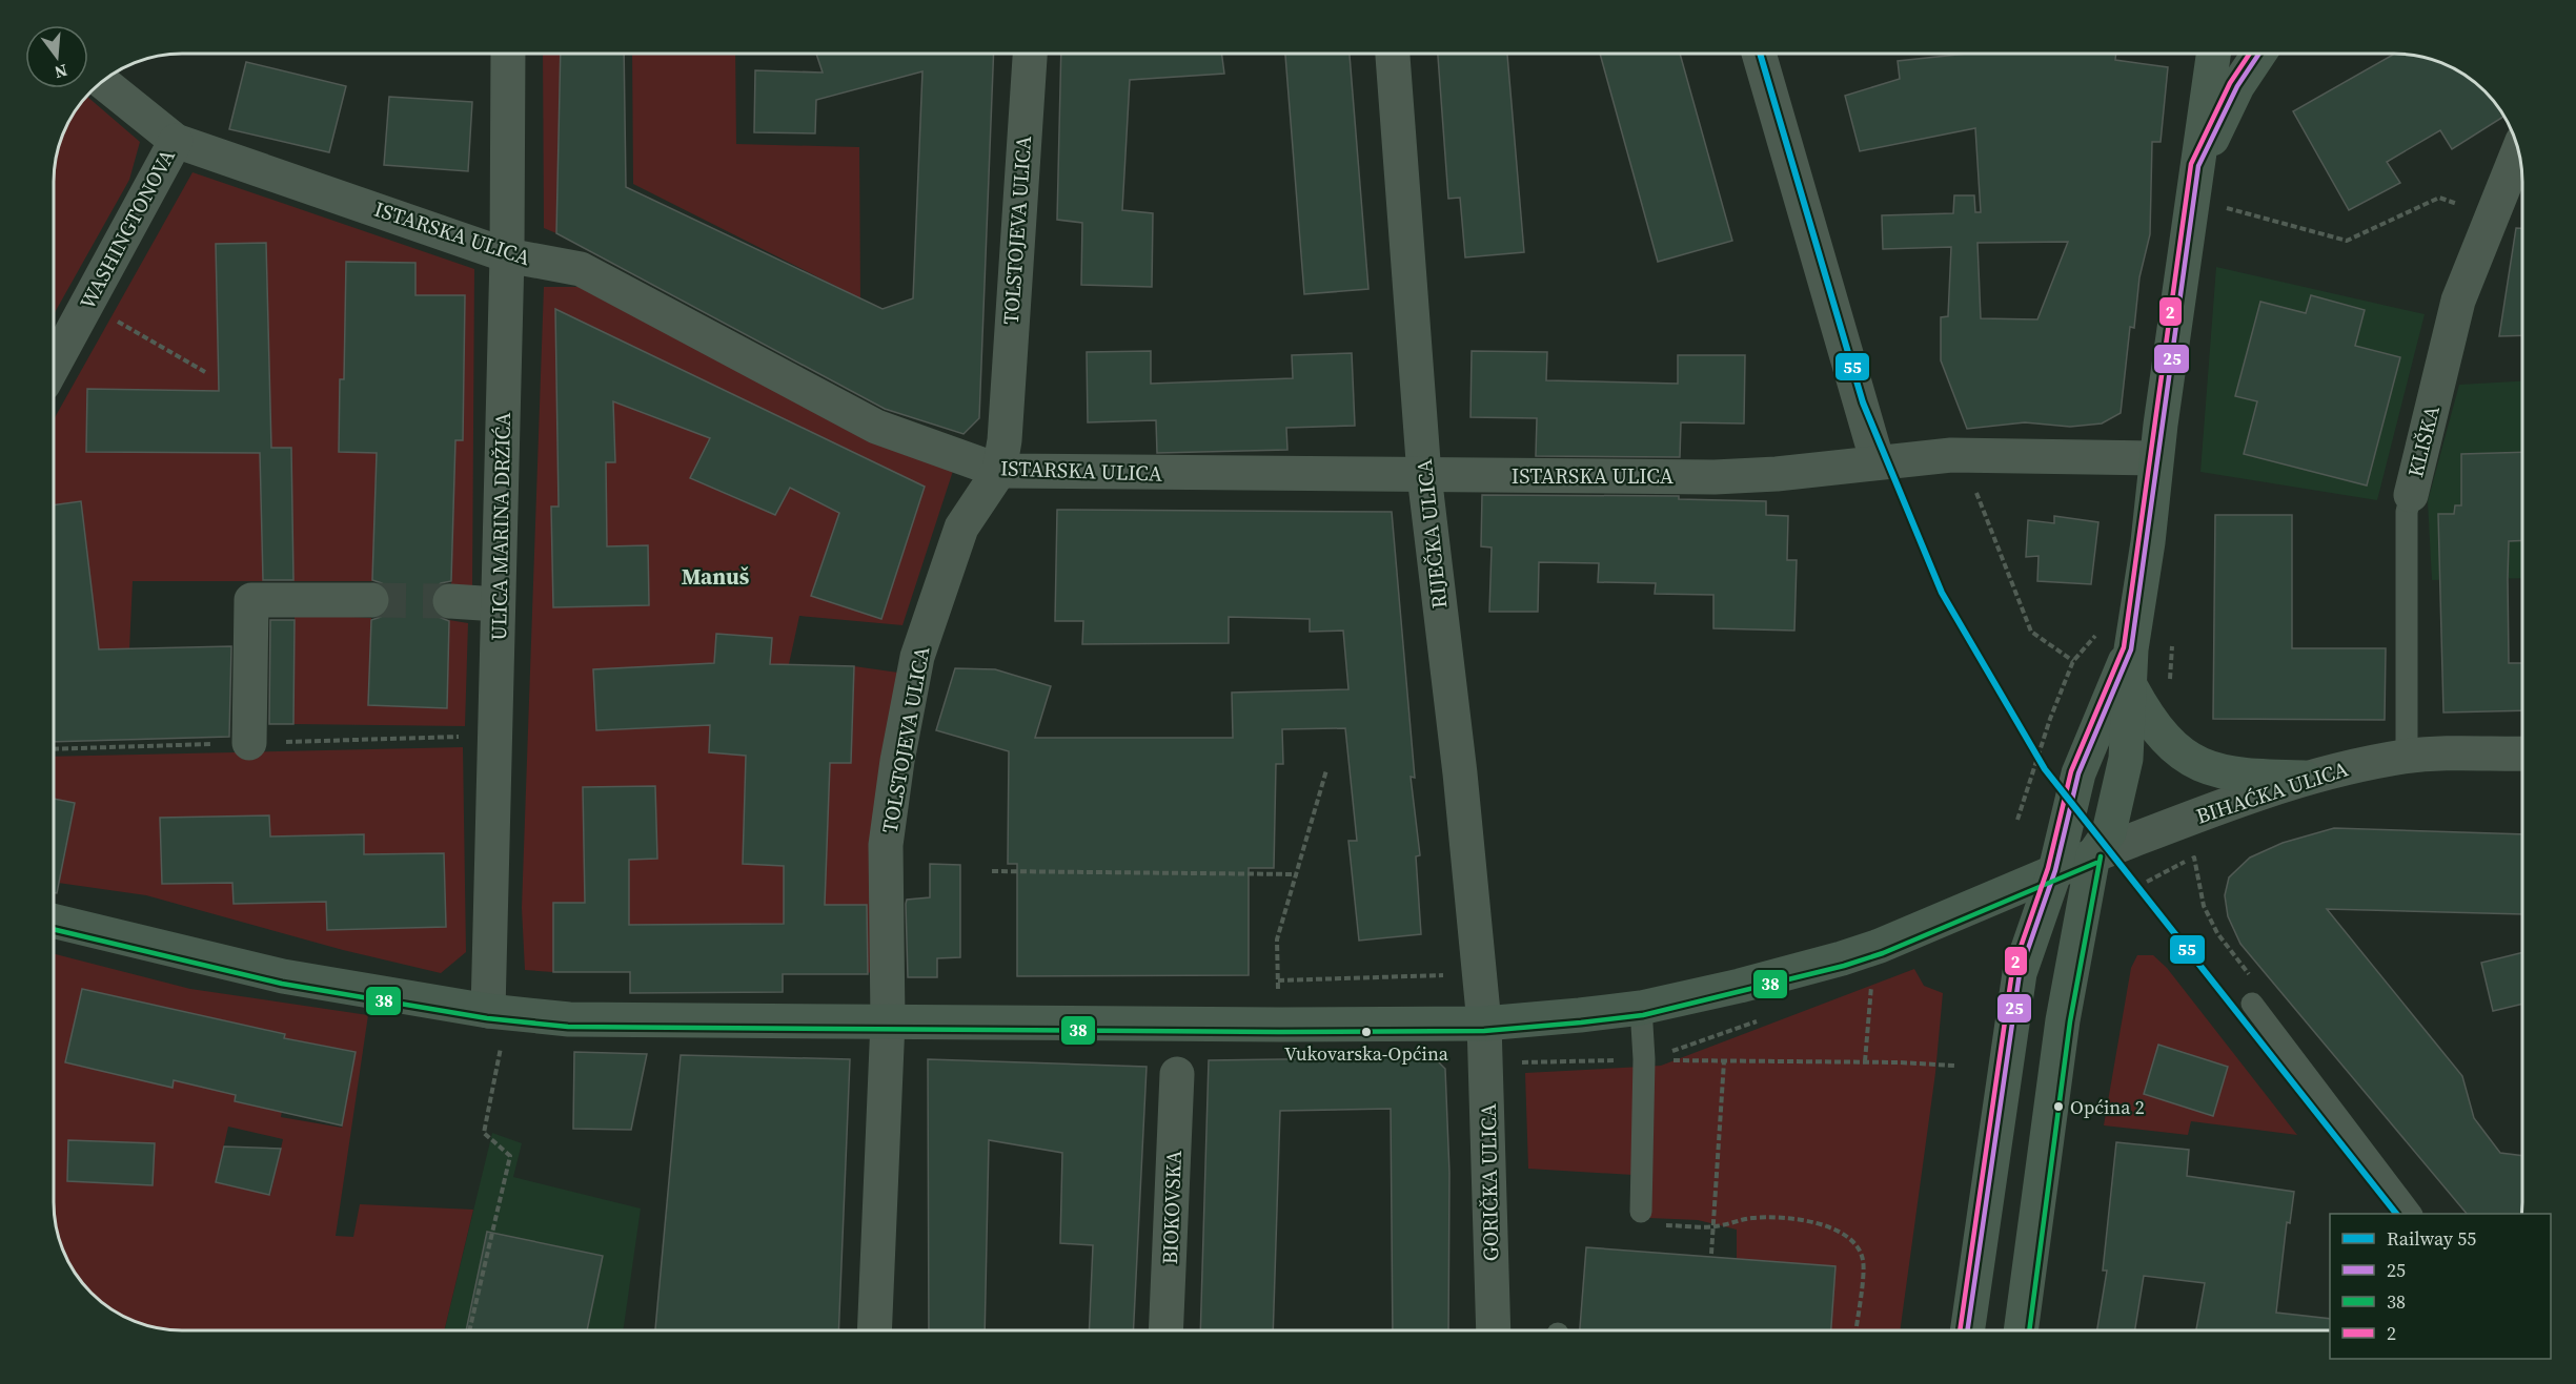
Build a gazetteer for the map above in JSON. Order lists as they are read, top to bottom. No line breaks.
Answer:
{"streets":{"street":["WASHINGTONOVA","TOLSTOJEVA ULICA","ISTARSKA ULICA","KLIŠKA","ULICA MARINA DRŽIĆA","RIJEČKA ULICA","BIHAĆKA ULICA","GORIČKA ULICA","BIOKOVSKA"]},"crossings":[["WASHINGTONOVA","ISTARSKA ULICA"],["TOLSTOJEVA ULICA","ISTARSKA ULICA"],["ISTARSKA ULICA","ULICA MARINA DRŽIĆA"],["ISTARSKA ULICA","RIJEČKA ULICA"],["KLIŠKA","BIHAĆKA ULICA"],["RIJEČKA ULICA","GORIČKA ULICA"]],"districts":["Manuš"],"places":["Vukovarska-Općina","Općina 2"],"lines":["rail line 55","transit line 25","transit line 2","transit line 38"],"legend":["Railway 55","25","38","2"],"north":"bottom"}
